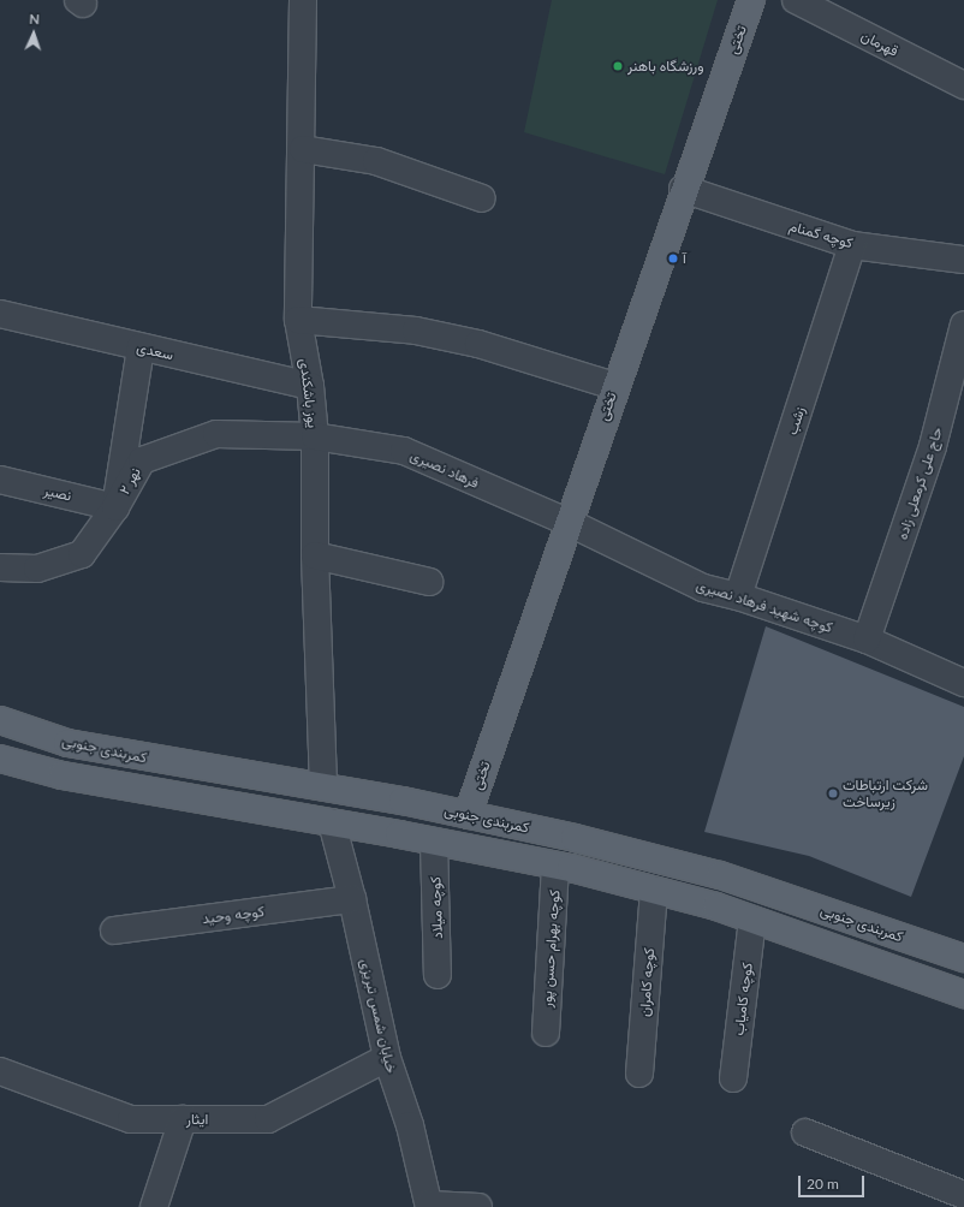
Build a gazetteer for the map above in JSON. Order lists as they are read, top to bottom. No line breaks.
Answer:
{"streets":{"main road":["تختی","کمربندی جنوبی"],"street":["قهرمان","کوچه گمنام","سعدی","یوز باشکندی","زشب","فرهاد نصیری","نهر ۲","حاج علی کرمعلی زاده","نصیر","کوچه شهید فرهاد نصیری","کوچه میلاد","کوچه وحید","کوچه بهرام حسن پور","کوچه کامران","کوچه کامیاب","خیابان شمس تبریزی","ایثار"]},"crossings":[["تختی","کوچه گمنام"],["تختی","فرهاد نصیری"],["تختی","کوچه شهید فرهاد نصیری"],["تختی","کمربندی جنوبی"],["کوچه گمنام","زشب"],["سعدی","یوز باشکندی"],["یوز باشکندی","فرهاد نصیری"],["یوز باشکندی","نهر ۲"],["یوز باشکندی","کمربندی جنوبی"],["زشب","کوچه شهید فرهاد نصیری"],["فرهاد نصیری","نهر ۲"],["فرهاد نصیری","کوچه شهید فرهاد نصیری"],["نهر ۲","نصیر"],["حاج علی کرمعلی زاده","کوچه شهید فرهاد نصیری"],["کوچه وحید","خیابان شمس تبریزی"],["خیابان شمس تبریزی","ایثار"]],"places":["ورزشگاه باهنر","آ","شرکت ارتباطات زیرساخت"],"scale_bar":"20 m","north":"top"}
